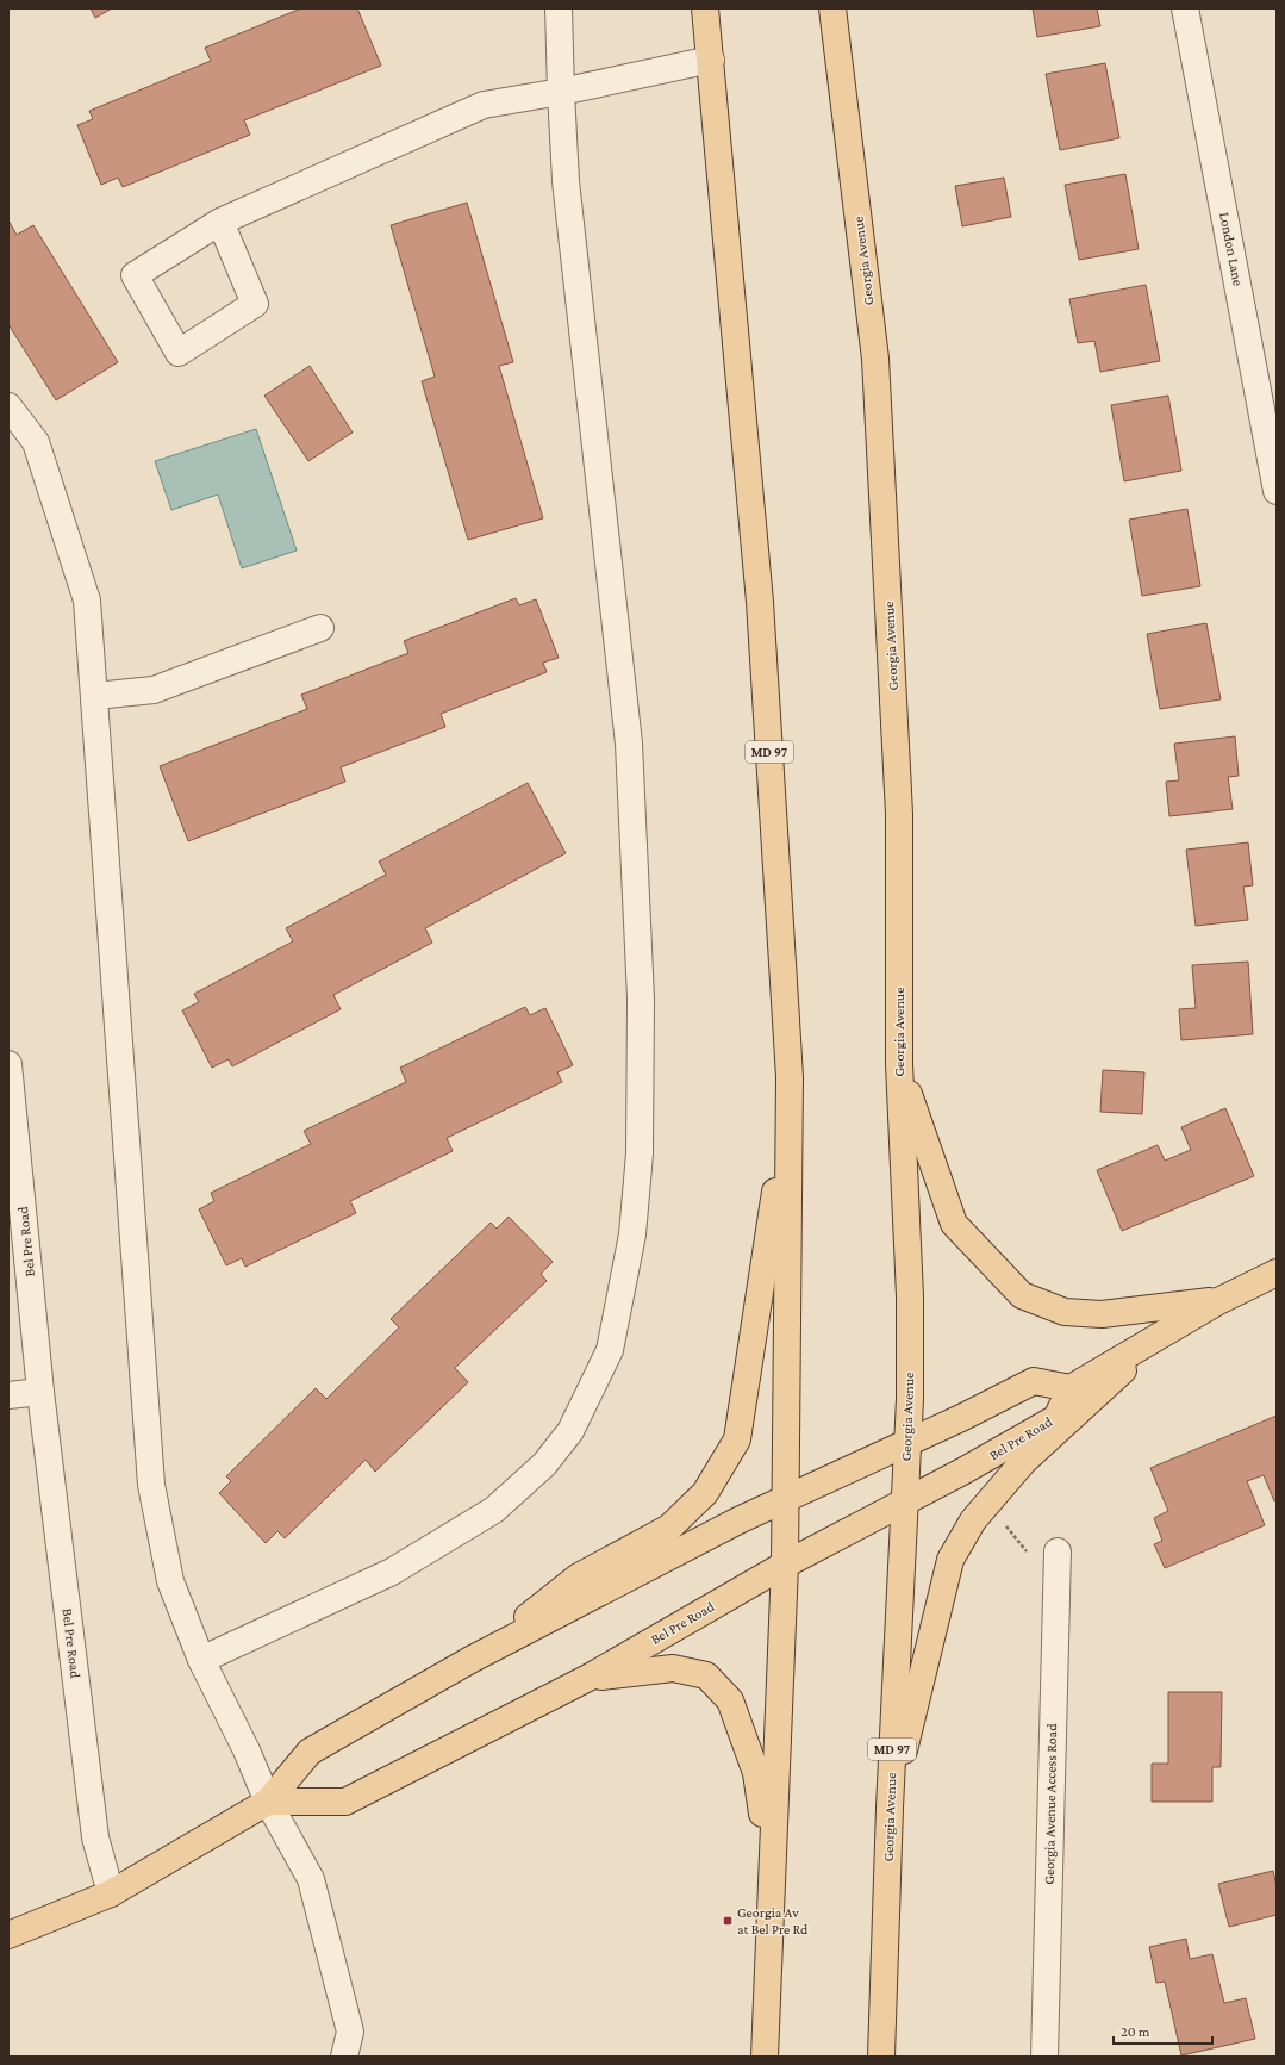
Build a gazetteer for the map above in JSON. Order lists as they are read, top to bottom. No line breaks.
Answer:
{"streets":{"main road":["Georgia Avenue","MD 97","Bel Pre Road"],"street":["London Lane","Georgia Avenue Access Road"]},"crossings":[["Georgia Avenue","Bel Pre Road"],["MD 97","Bel Pre Road"]],"places":{"transit":["Georgia Av at Bel Pre Rd"]},"scale_bar":"20 m"}
